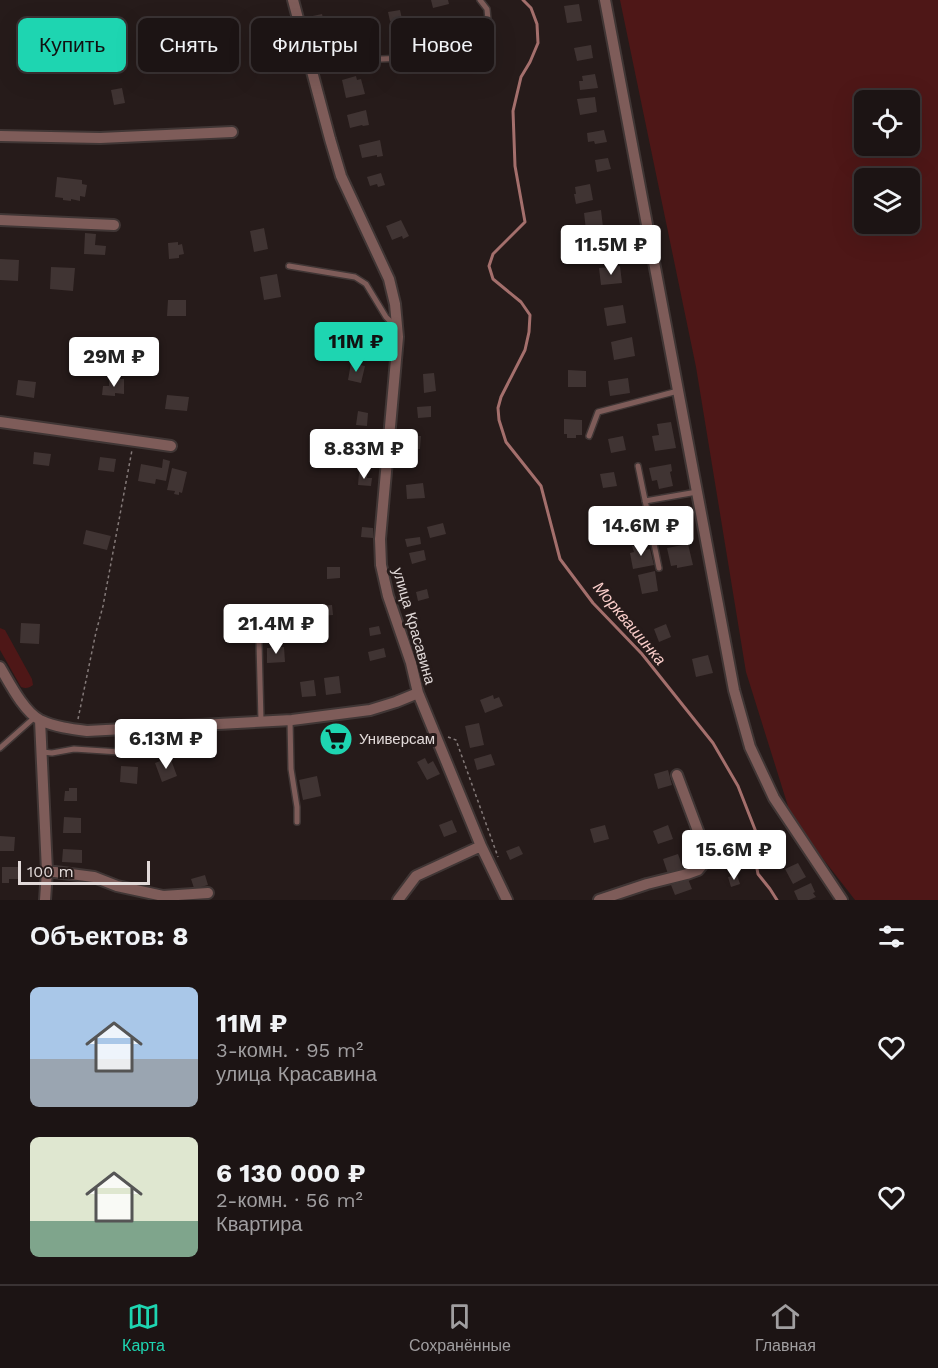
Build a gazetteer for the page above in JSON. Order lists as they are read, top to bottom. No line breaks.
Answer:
{"streets":{"street":["улица Красавина"]},"water":["Морквашинка"],"places":{"supermarket":["Универсам"]},"scale_bar":"100 m","page":{"chip":["Купить","Снять","Фильтры","Новое"],"price":["11.5M ₽","11M ₽","29M ₽","8.83M ₽","14.6M ₽","21.4M ₽","6.13M ₽","15.6M ₽"],"scale":"100 m","heading":"Объектов: 8","list":[{"name":"11M ₽","note":"3-комн. · 95 m² · улица Красавина"},{"name":"6 130 000 ₽","note":"2-комн. · 56 m² · Квартира"}],"tabs":["Карта","Сохранённые","Главная"]}}
